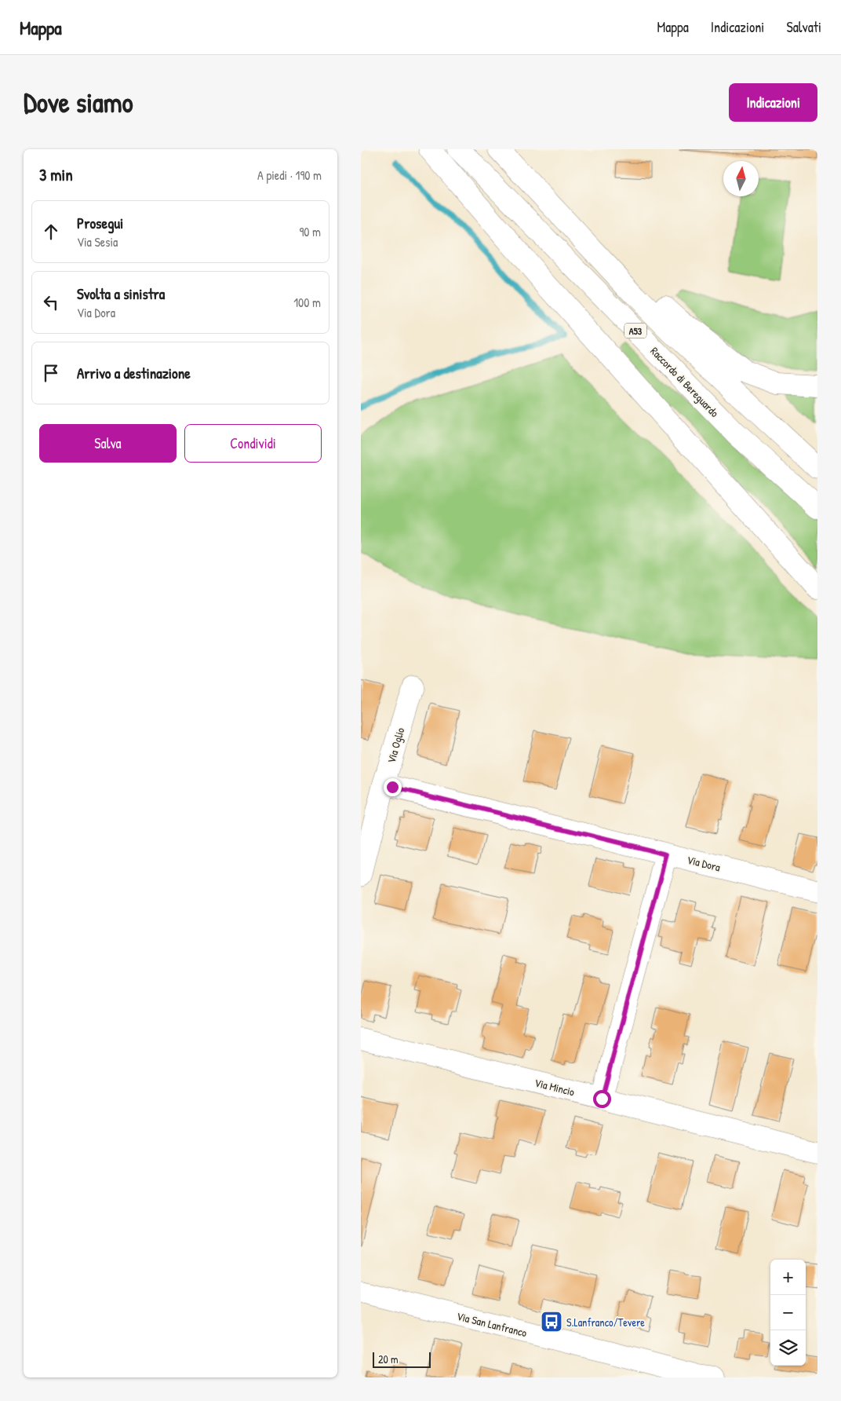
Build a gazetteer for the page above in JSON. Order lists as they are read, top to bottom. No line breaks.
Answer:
{"streets":{"main road":["A53","Raccordo di Bereguardo","Via Oglio","Via Dora","Via Mincio","Via San Lanfranco"]},"crossings":[["Via Oglio","Via Dora"]],"places":{"bus stop":["S.Lanfranco/Tevere"]},"scale_bar":"20 m","north":"top","page":{"header":"Mappa","nav":["Mappa","Indicazioni","Salvati"],"buttons":["Indicazioni",["Salva","Condividi"]],"title":"Dove siamo","heading":["3 min","A piedi · 190 m"],"list":[["Prosegui","Via Sesia","90 m"],["Svolta a sinistra","Via Dora","100 m"],"Arrivo a destinazione"],"map_buttons":["+","−"],"scale":"20 m"}}
